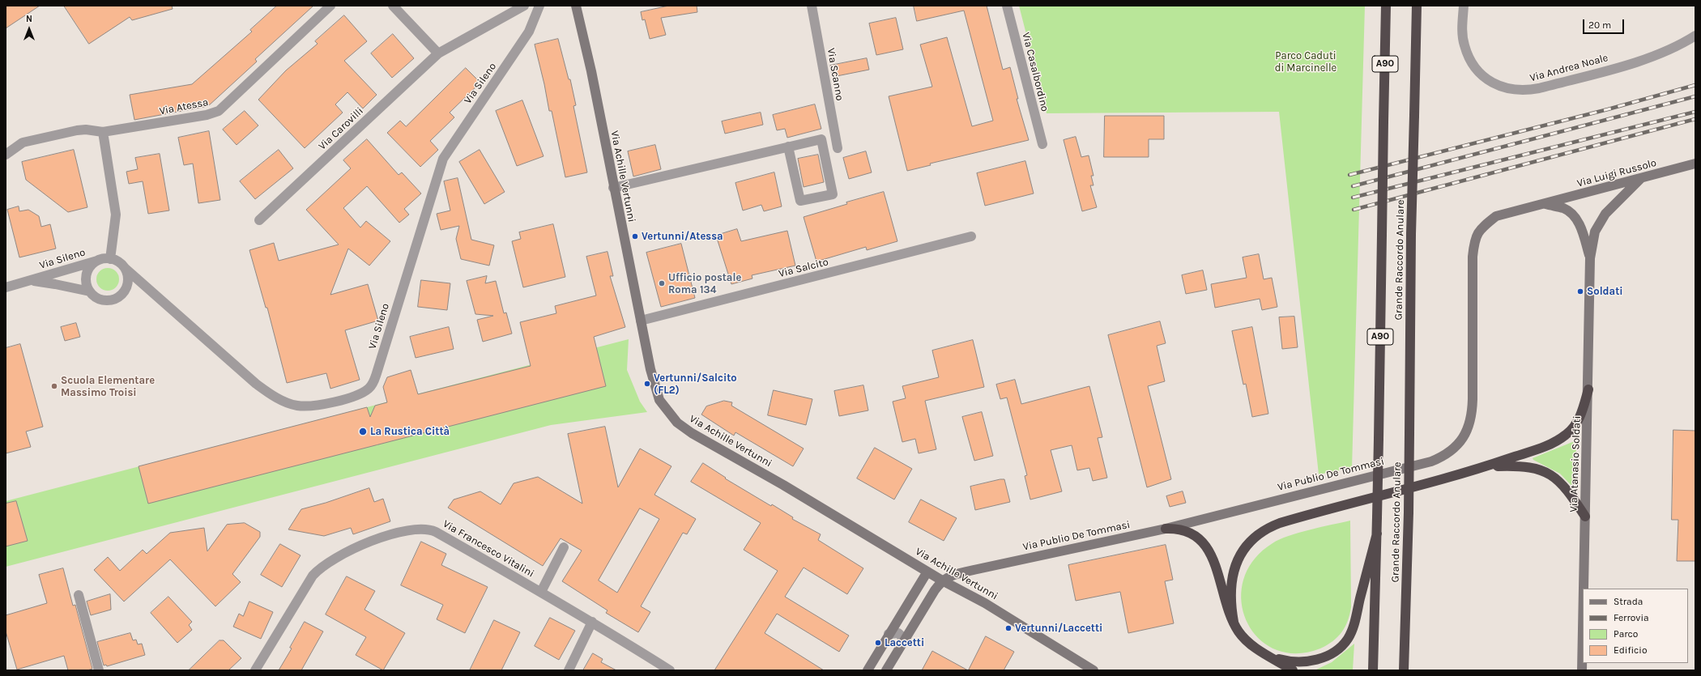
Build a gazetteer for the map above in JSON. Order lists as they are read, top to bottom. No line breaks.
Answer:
{"streets":{"highway":["A90","Grande Raccordo Anulare"],"street":["Via Andrea Noale","Via Casalbordino","Via Scanno","Via Sileno","Via Atessa","Via Carovilli","Via Luigi Russolo","Via Achille Vertunni","Via Salcito","Via Atanasio Soldati","Via Publio De Tommasi","Via Francesco Vitalini"]},"crossings":[["Via Luigi Russolo","Via Atanasio Soldati"],["Via Luigi Russolo","Via Publio De Tommasi"],["Via Achille Vertunni","Via Salcito"],["Via Achille Vertunni","Via Publio De Tommasi"],["Via Atanasio Soldati","Via Publio De Tommasi"]],"parks":["Parco Caduti di Marcinelle"],"places":["Vertunni/Atessa","Ufficio postale Roma 134","Soldati","Vertunni/Salcito (FL2)","Scuola Elementare Massimo Troisi","La Rustica Città","Vertunni/Laccetti","Laccetti"],"legend":["Strada","Ferrovia","Parco","Edificio"],"scale_bar":"20 m","north":"top"}
